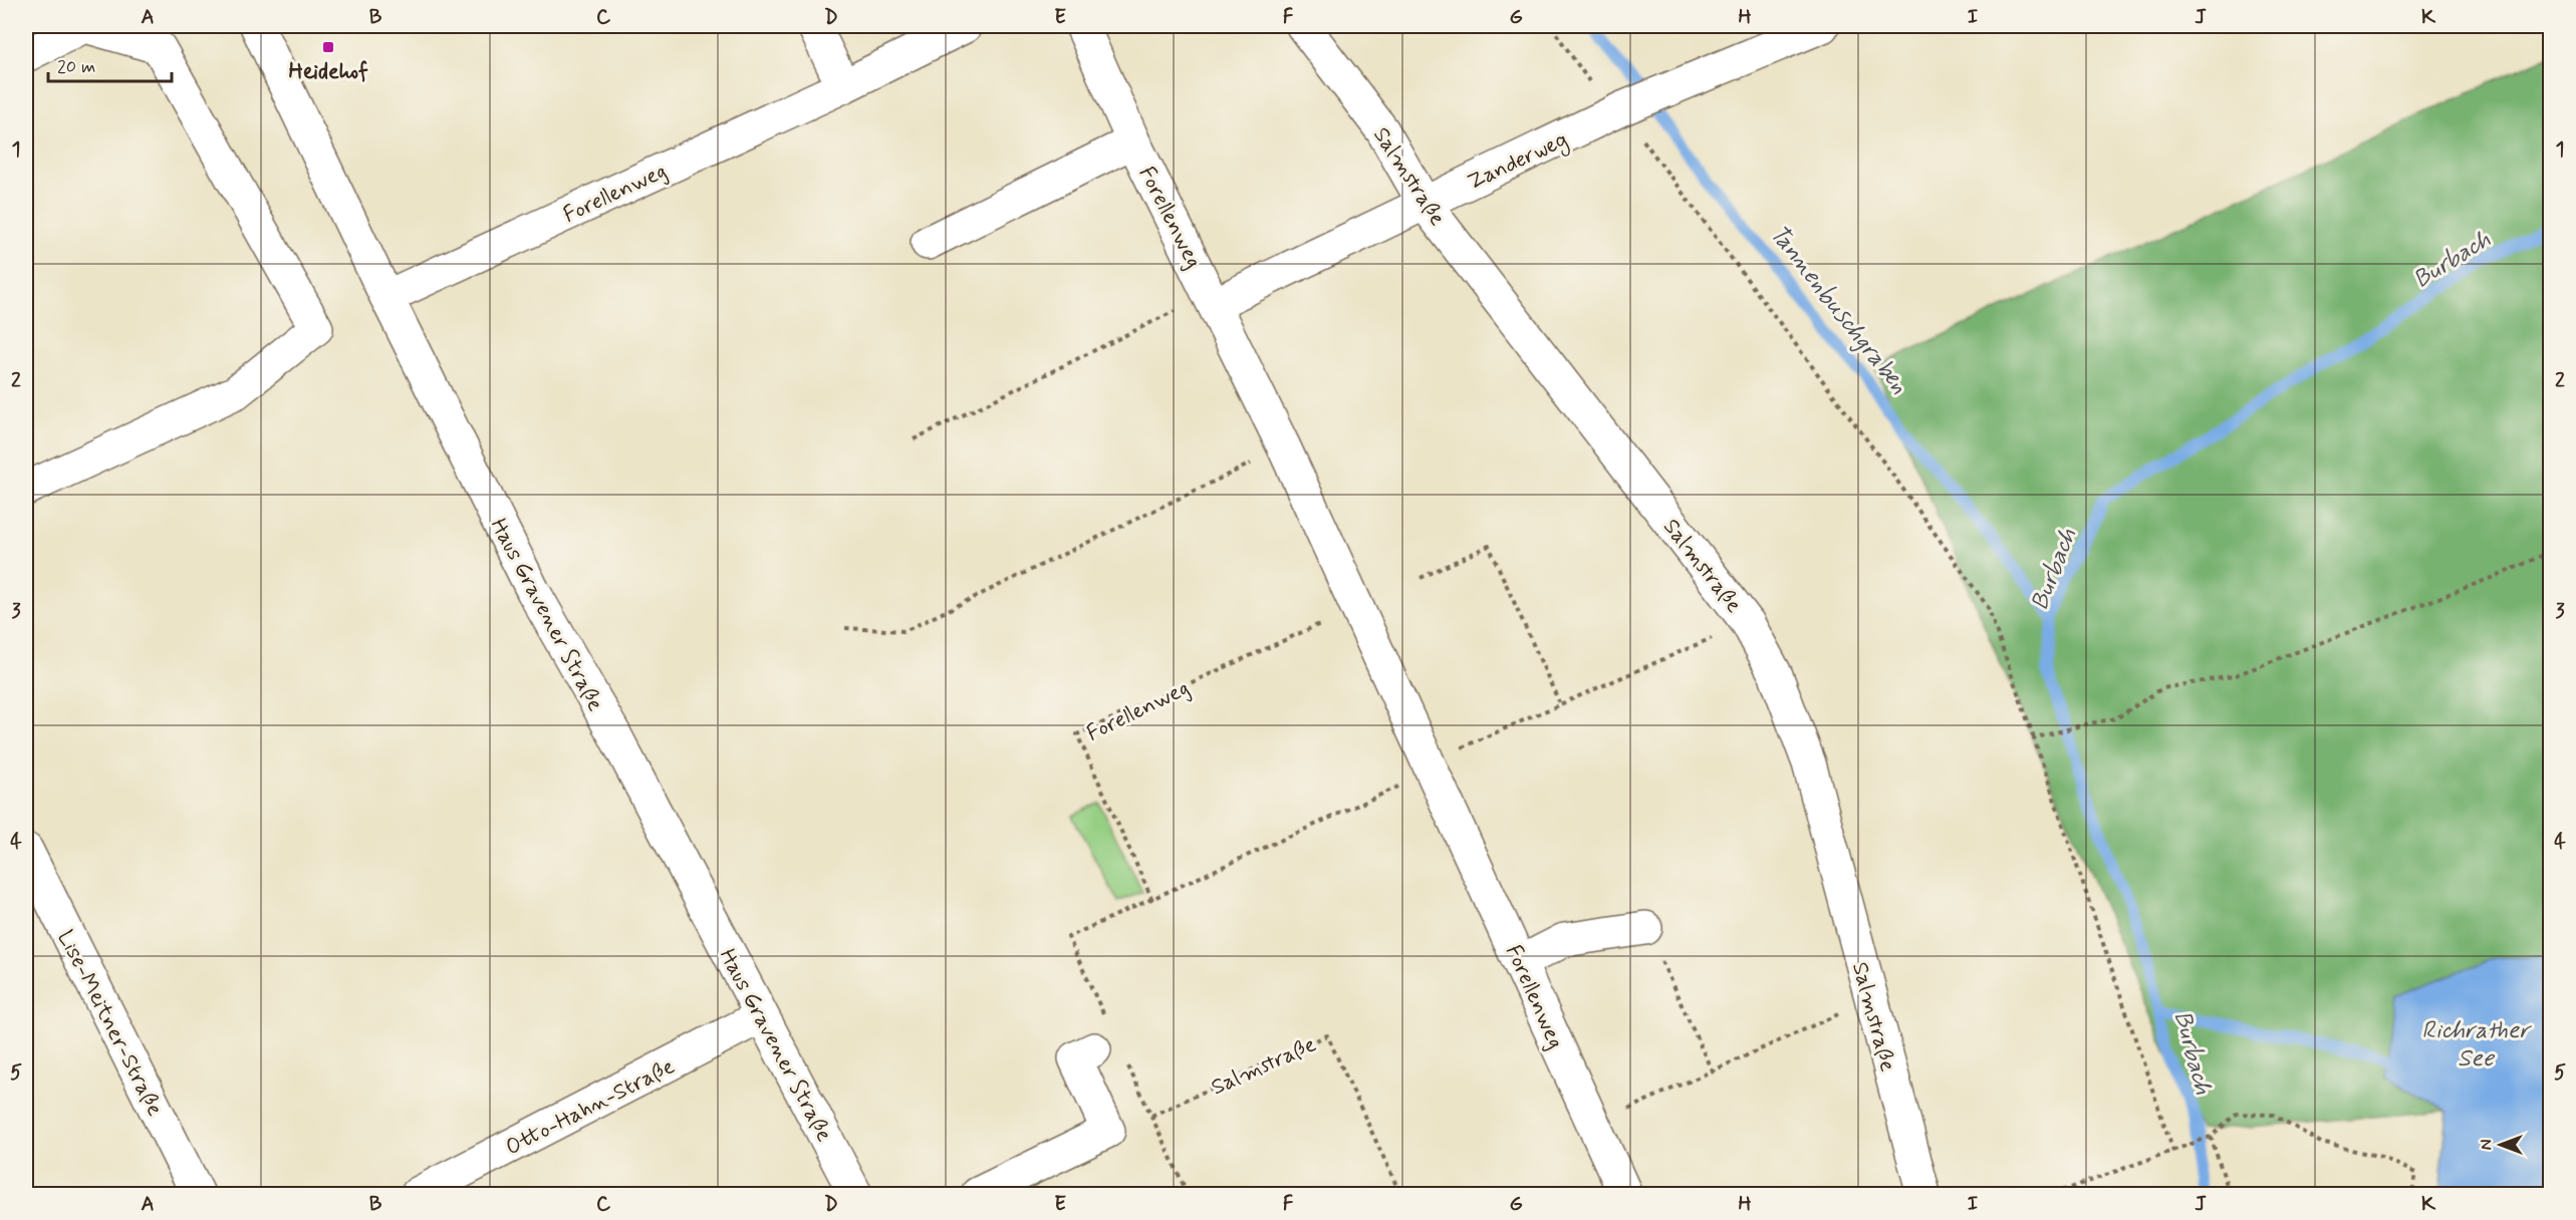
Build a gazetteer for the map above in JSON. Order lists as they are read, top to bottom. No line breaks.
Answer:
{"streets":{"street":["Zanderweg","Salmstraße","Forellenweg","Haus Gravener Straße","Lise-Meitner-Straße","Otto-Hahn-Straße"]},"crossings":[["Zanderweg","Salmstraße"],["Zanderweg","Forellenweg"],["Forellenweg","Haus Gravener Straße"],["Haus Gravener Straße","Otto-Hahn-Straße"]],"water":["Burbach","Tannenbuschgraben","Richrather See"],"places":{"transit":["Heidehof"]},"scale_bar":"20 m","north":"left","grid":{"columns":["A","B","C","D","E","F","G","H","I","J","K"],"rows":["1","2","3","4","5"]}}
